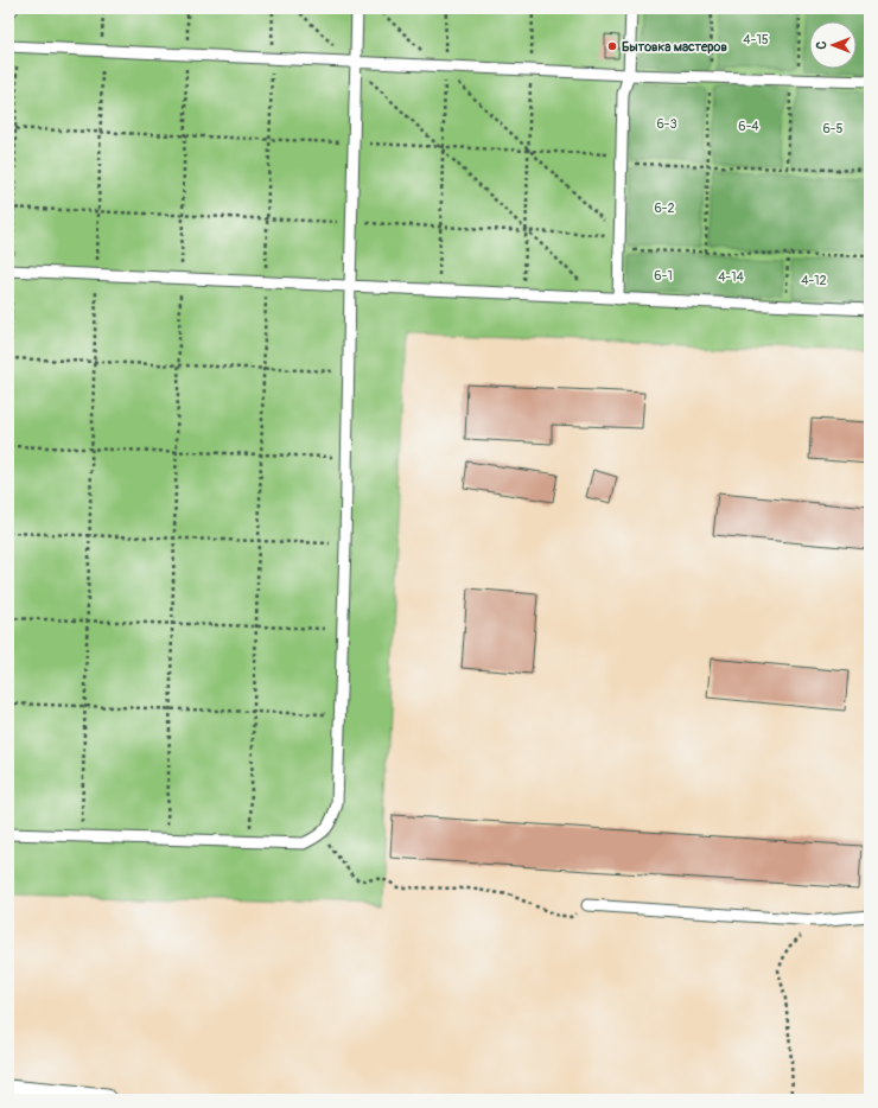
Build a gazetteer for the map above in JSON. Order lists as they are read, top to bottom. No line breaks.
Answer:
{"parks":["4-15","6-3","6-4","6-5","6-2","6-1","4-14","4-12"],"places":["Бытовка мастеров"],"north":"left"}
